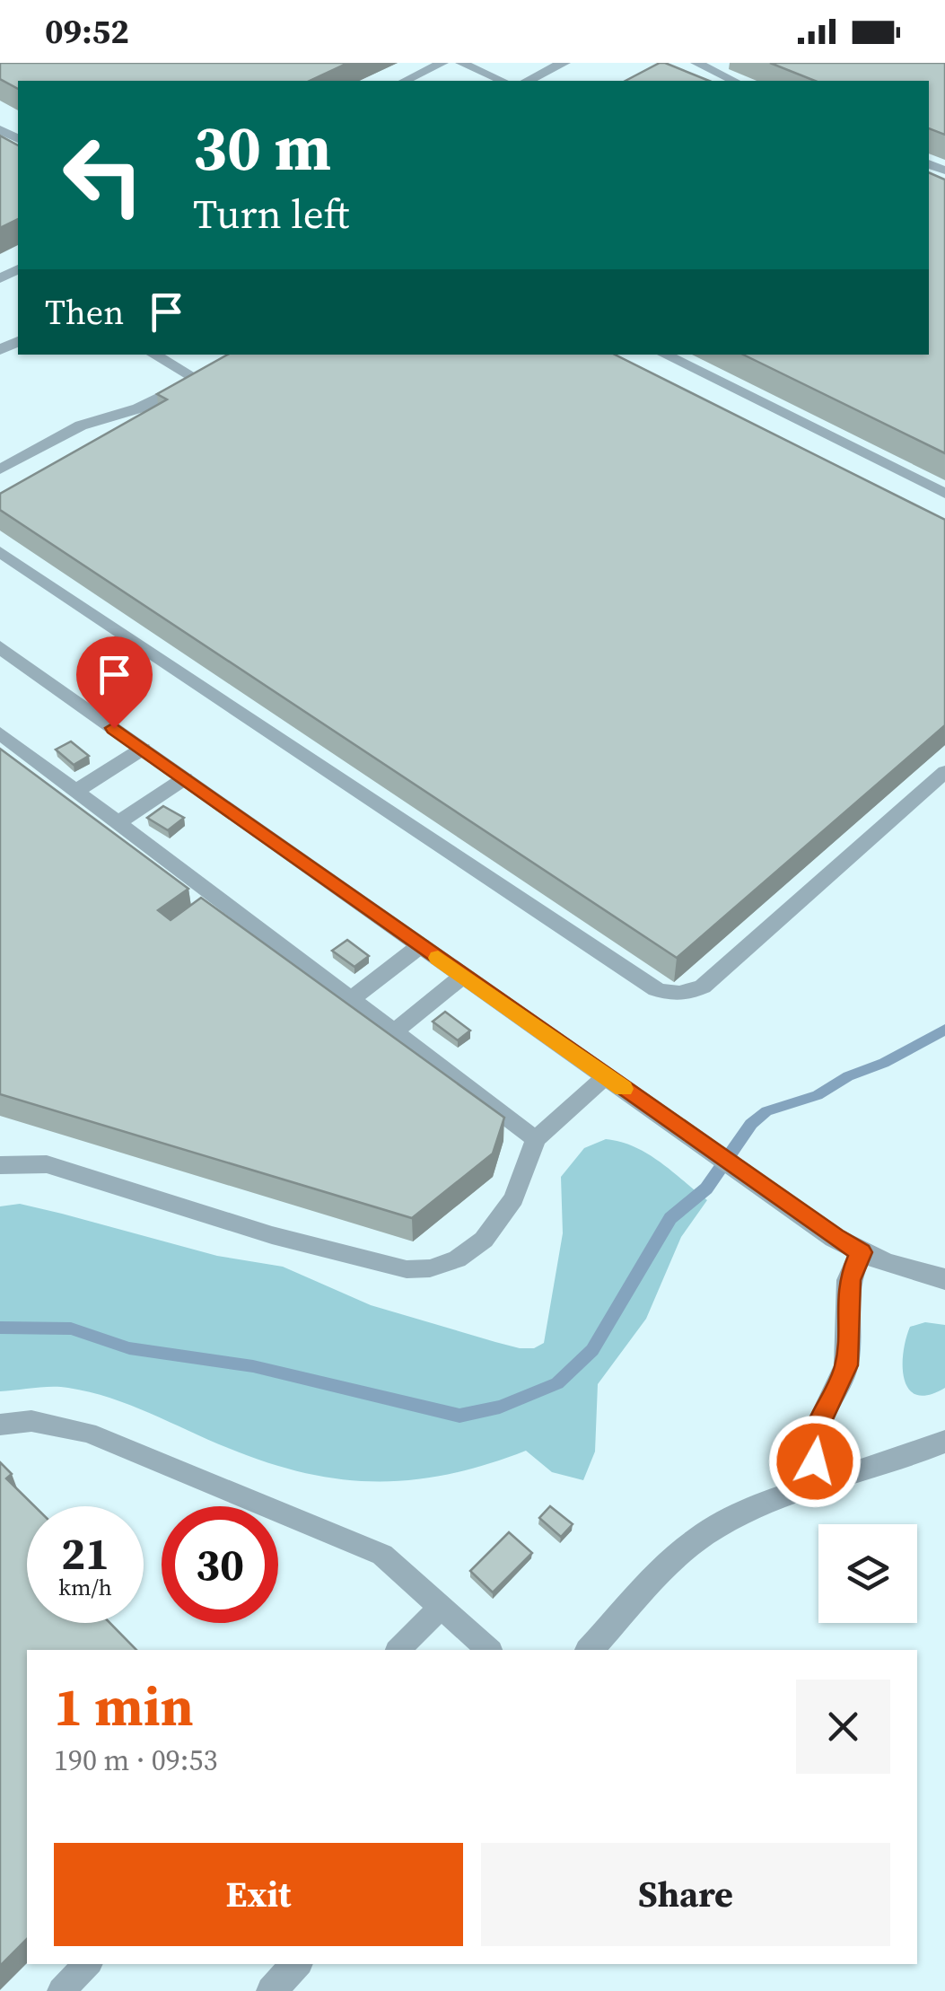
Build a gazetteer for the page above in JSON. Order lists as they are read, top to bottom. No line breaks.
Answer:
{"page":{"status":"09:52","turn":["30 m","Turn left"],"then":"Then","speed":"21 km/h","limit":"30","heading":["1 min","190 m · 09:53"],"buttons":["Exit","Share"]}}
